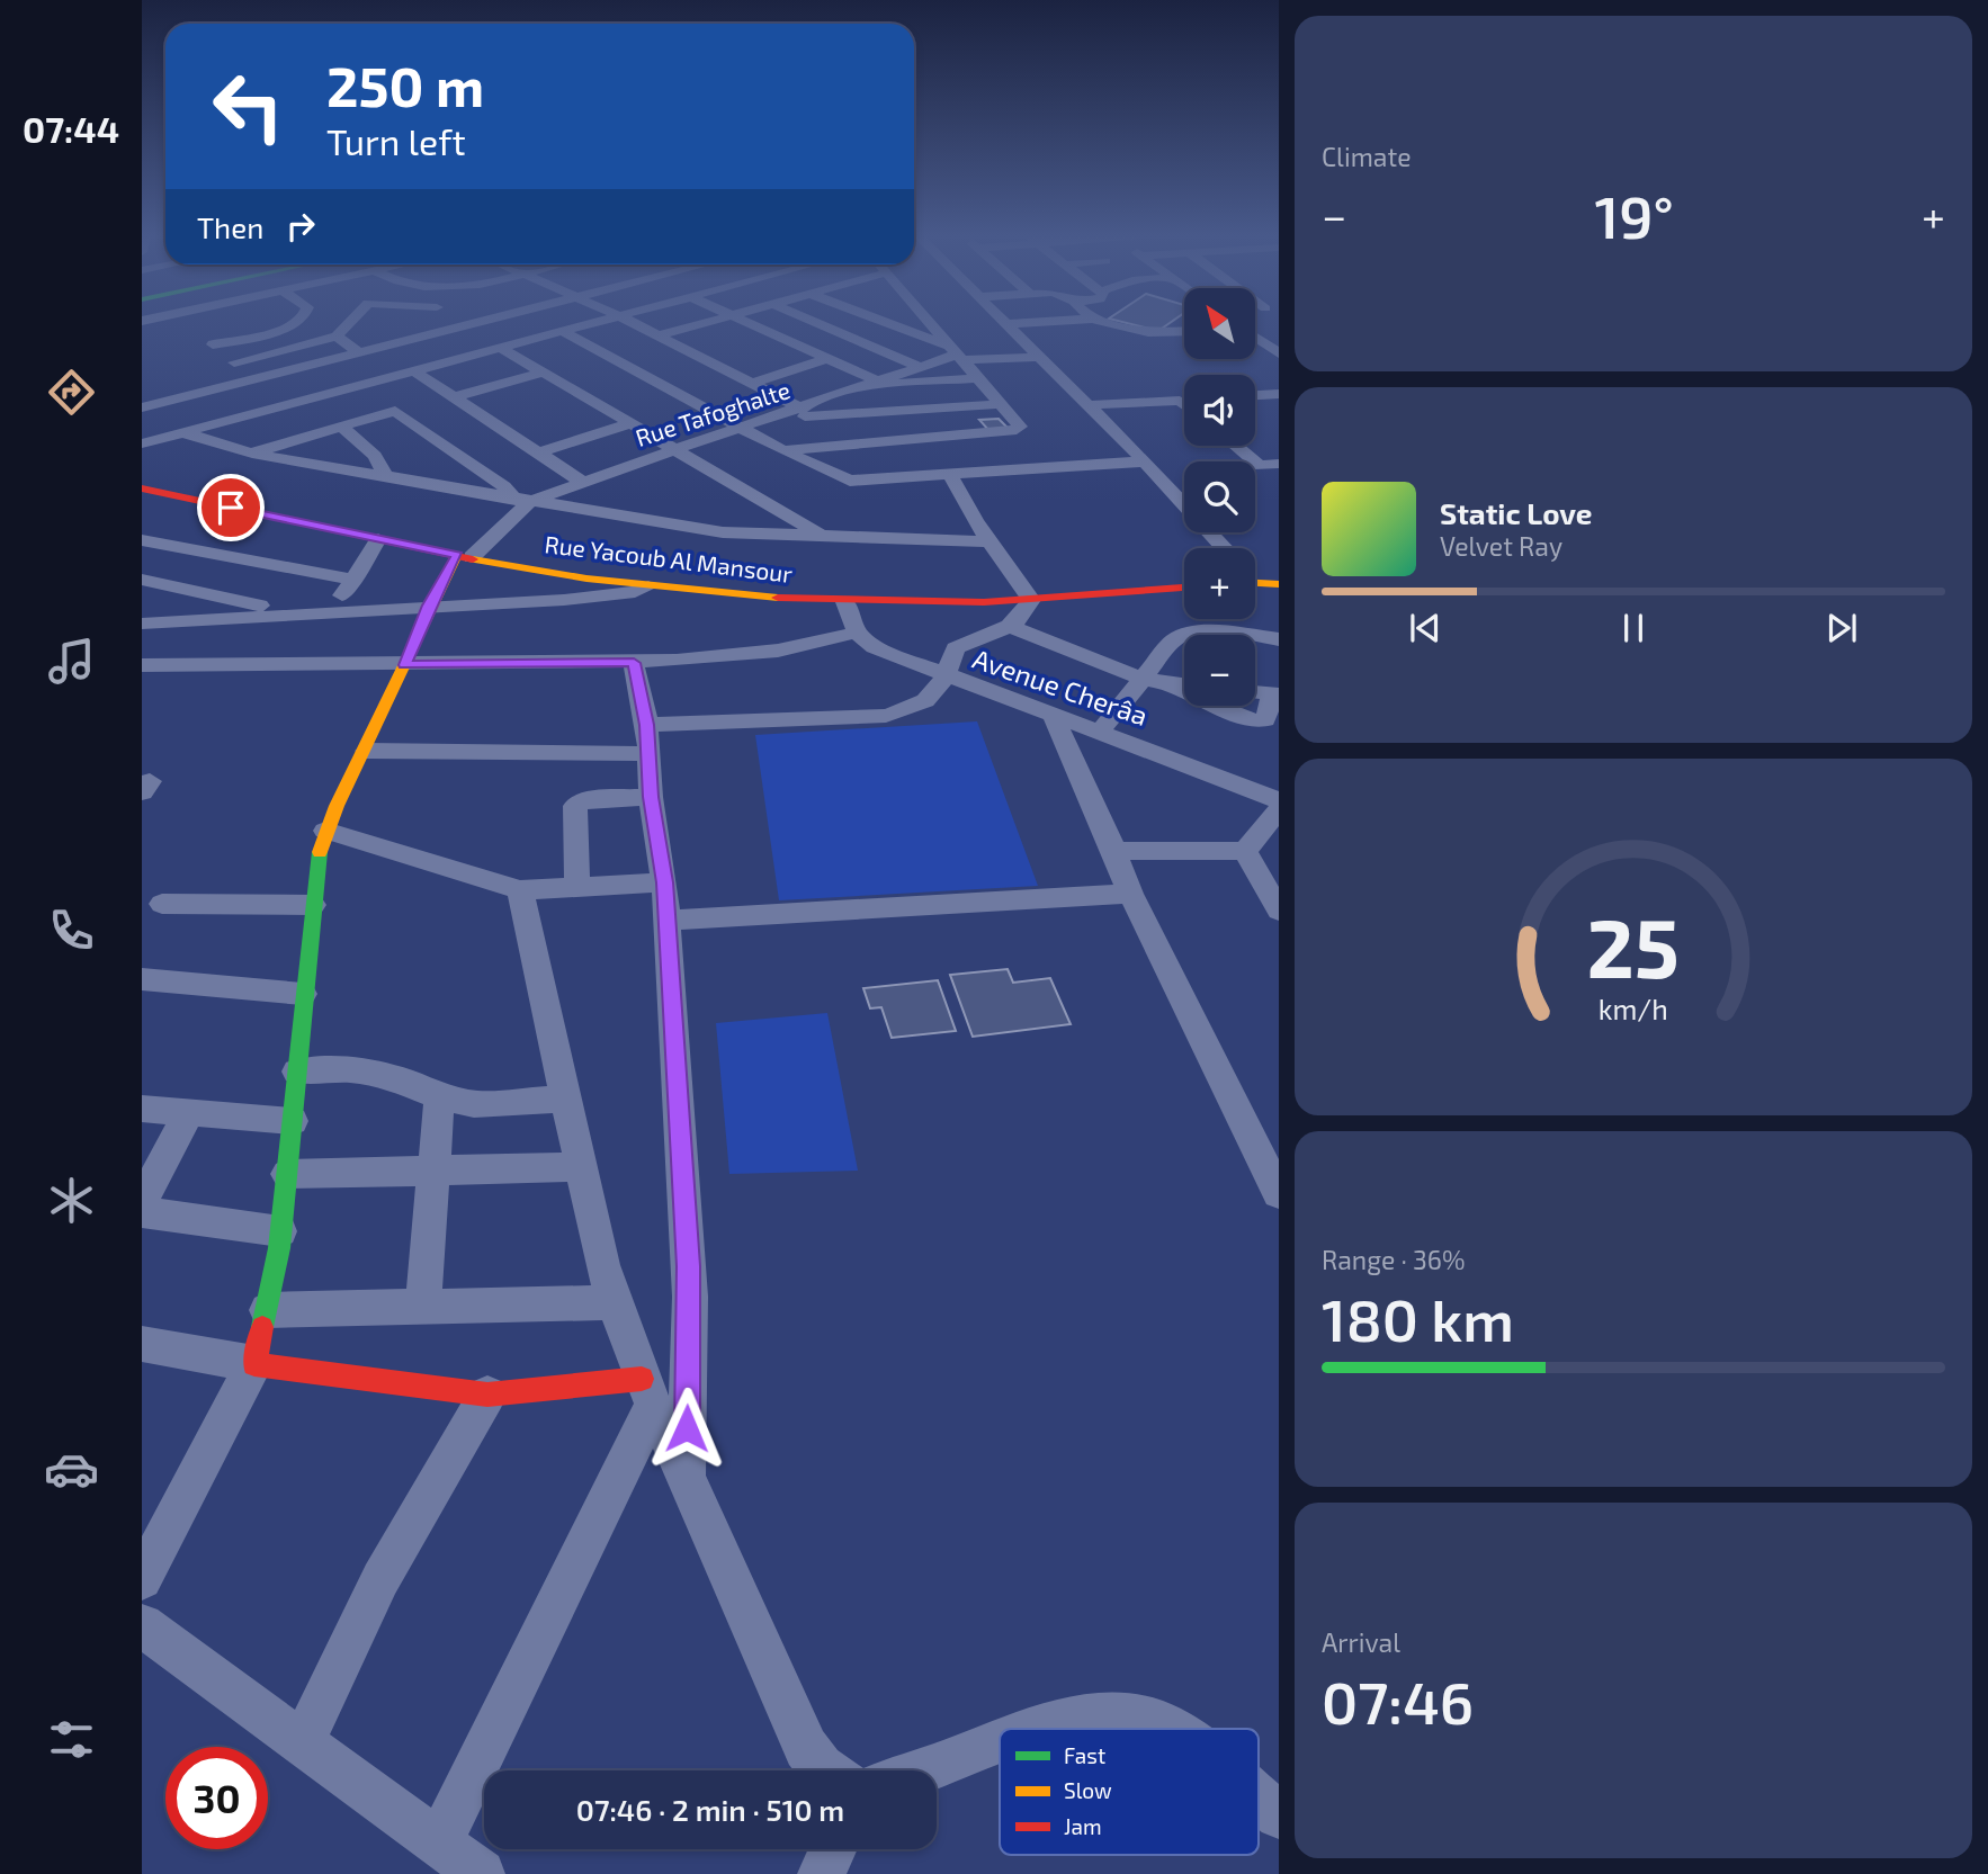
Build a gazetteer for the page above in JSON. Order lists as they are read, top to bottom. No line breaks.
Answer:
{"streets":{"street":["Rue Tafoghalte","Rue Yacoub Al Mansour","Avenue Cherâa"]},"legend":["Fast","Slow","Jam"],"north":"top left","page":{"tabs":"07:44","tile":["Climate",["Range · 36%","180 km"],["Arrival","07:46"]],"turn":["250 m","Turn left"],"heat":["−","19°","+"],"then":"Then","map_buttons":["+","−"],"song":["Static Love","Velvet Ray"],"limit":"30","trip":"07:46 · 2 min · 510 m","gauge":["25","km/h"]}}
